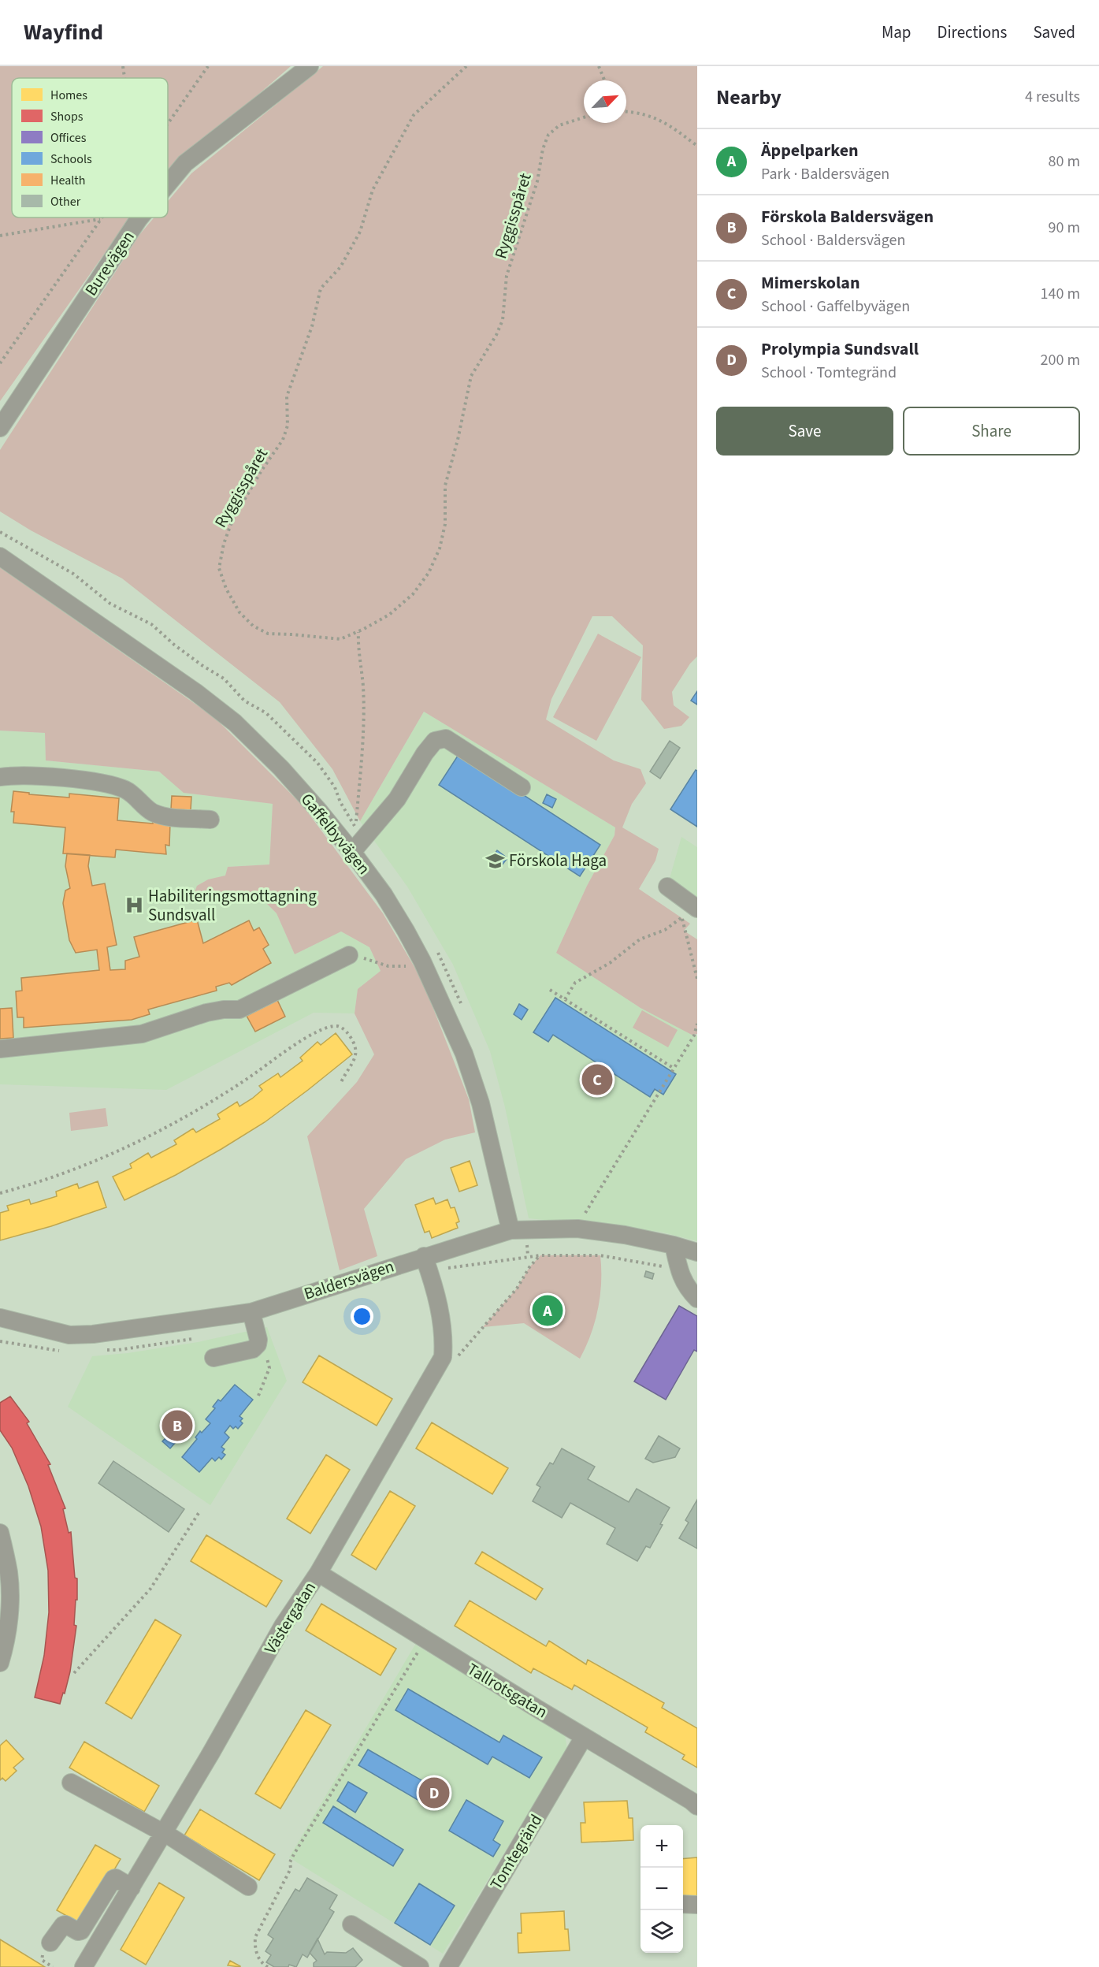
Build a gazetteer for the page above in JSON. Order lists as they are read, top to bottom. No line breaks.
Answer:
{"streets":{"street":["Burevägen","Gaffelbyvägen","Baldersvägen","Västergatan","Tallrotsgatan","Tomtegränd"],"path":["Ryggisspåret"]},"crossings":[["Gaffelbyvägen","Baldersvägen"],["Baldersvägen","Västergatan"],["Västergatan","Tallrotsgatan"],["Tallrotsgatan","Tomtegränd"]],"places":{"school or university":["Förskola Haga"],"hospital":["Habiliteringsmottagning Sundsvall"]},"legend":["Homes","Shops","Offices","Schools","Health","Other"],"north":"top right","page":{"header":"Wayfind","nav":["Map","Directions","Saved"],"heading":["Nearby","4 results"],"list":[{"mark":"A","name":"Äppelparken","note":"Park · Baldersvägen","value":"80 m"},{"mark":"B","name":"Förskola Baldersvägen","note":"School · Baldersvägen","value":"90 m"},{"mark":"C","name":"Mimerskolan","note":"School · Gaffelbyvägen","value":"140 m"},{"mark":"D","name":"Prolympia Sundsvall","note":"School · Tomtegränd","value":"200 m"}],"buttons":["Save","Share"],"pins":["C","A","B","D"],"map_buttons":["+","−"]}}
